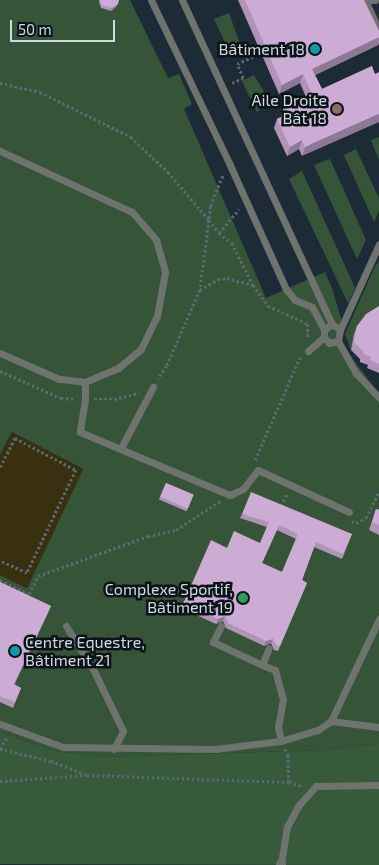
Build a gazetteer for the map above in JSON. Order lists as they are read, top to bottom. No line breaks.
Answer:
{"places":["Bâtiment 18","Aile Droite Bât 18","Complexe Sportif, Bâtiment 19","Centre Equestre, Bâtiment 21"],"scale_bar":"50 m"}
